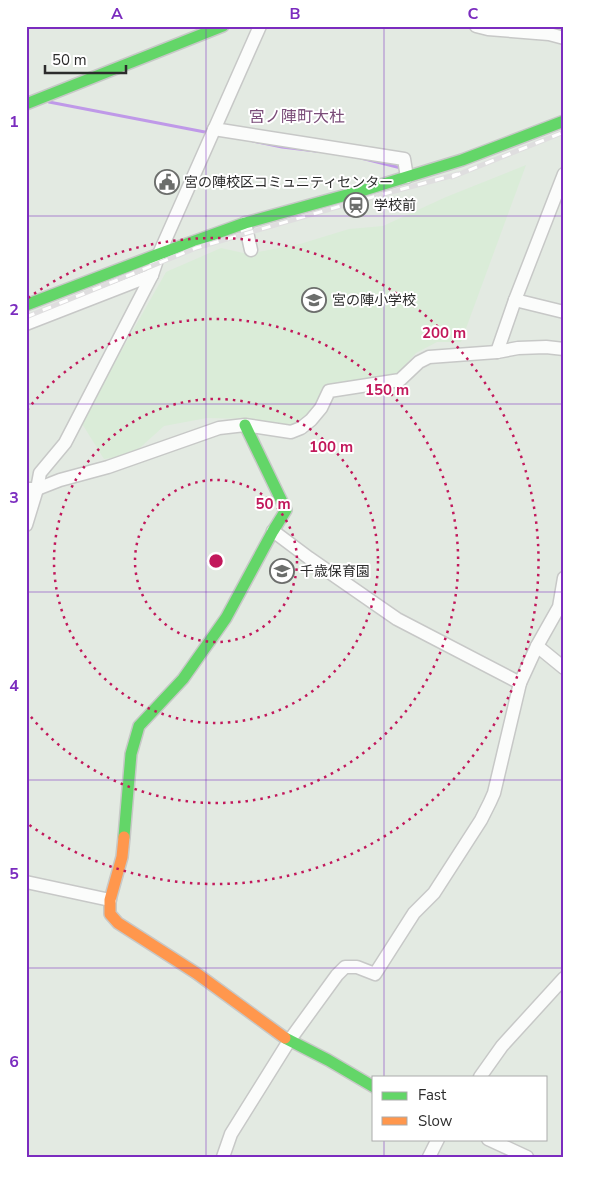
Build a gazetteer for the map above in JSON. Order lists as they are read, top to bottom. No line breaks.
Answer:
{"districts":["宮ノ陣町大杜"],"places":{"public building":["宮の陣校区コミュニティセンター"],"station":["学校前"],"school or university":["宮の陣小学校","千歳保育園"]},"legend":["Fast","Slow"],"scale_bar":"50 m","grid":{"columns":["A","B","C"],"rows":["1","2","3","4","5","6"]},"rings":["200 m","150 m","100 m","50 m"]}
